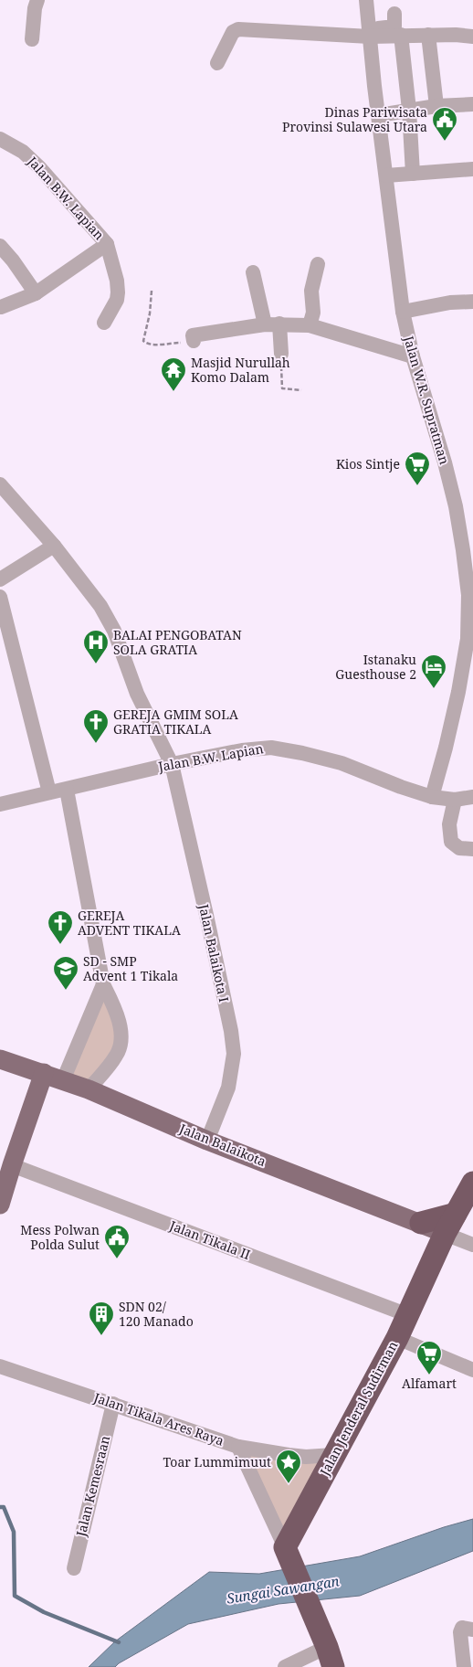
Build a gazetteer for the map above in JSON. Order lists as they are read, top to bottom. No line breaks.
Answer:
{"streets":{"highway":["Jalan Jenderal Sudirman"],"main road":["Jalan Balaikota"],"street":["Jalan B.W. Lapian","Jalan W.R. Supratman","Jalan Balaikota I","Jalan Tikala II","Jalan Tikala Ares Raya","Jalan Kemesraan"]},"crossings":[["Jalan B.W. Lapian","Jalan W.R. Supratman"],["Jalan B.W. Lapian","Jalan Balaikota I"],["Jalan Balaikota I","Jalan Balaikota"],["Jalan Balaikota","Jalan Jenderal Sudirman"],["Jalan Tikala II","Jalan Jenderal Sudirman"],["Jalan Jenderal Sudirman","Jalan Tikala Ares Raya"],["Jalan Tikala Ares Raya","Jalan Kemesraan"]],"water":["Sungai Sawangan"],"places":{"public building":["Dinas Pariwisata Provinsi Sulawesi Utara","Mess Polwan Polda Sulut"],"temple":["Masjid Nurullah Komo Dalam"],"supermarket":["Kios Sintje","Alfamart"],"hospital":["BALAI PENGOBATAN SOLA GRATIA"],"hotel":["Istanaku Guesthouse 2"],"church":["GEREJA GMIM SOLA GRATIA TIKALA","GEREJA ADVENT TIKALA"],"school or university":["SD - SMP Advent 1 Tikala"],"building":["SDN 02/ 120 Manado"],"place":["Toar Lummimuut"]}}
